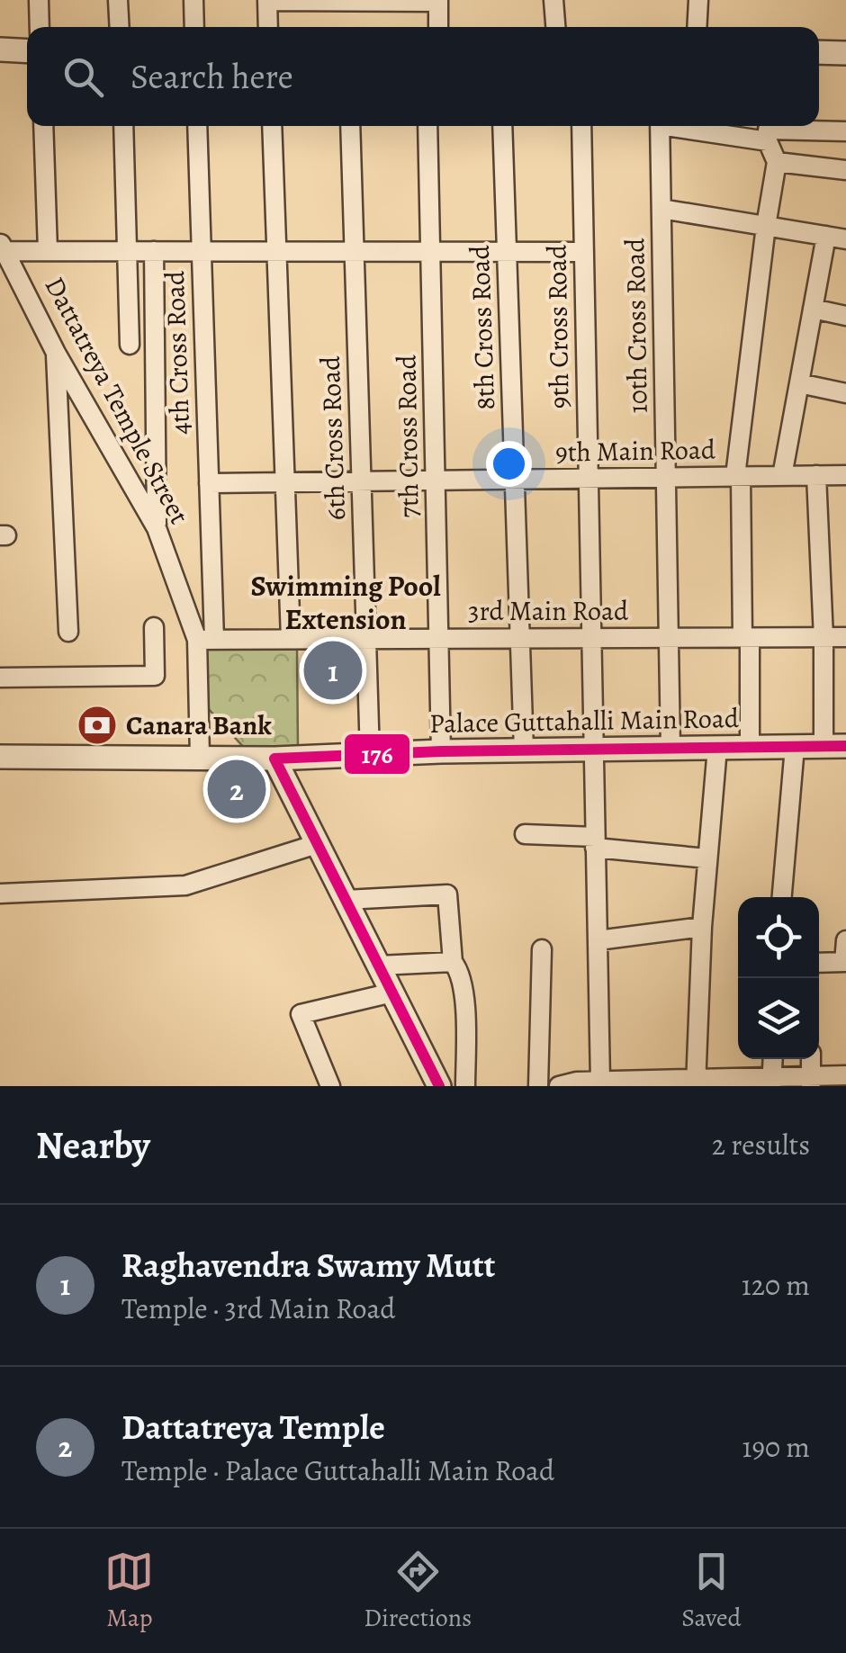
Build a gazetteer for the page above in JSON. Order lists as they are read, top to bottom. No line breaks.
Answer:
{"streets":{"street":["10th Cross Road","9th Cross Road","8th Cross Road","4th Cross Road","Dattatreya Temple Street","7th Cross Road","6th Cross Road","9th Main Road","3rd Main Road","Palace Guttahalli Main Road"]},"crossings":[["10th Cross Road","9th Main Road"],["10th Cross Road","3rd Main Road"],["10th Cross Road","Palace Guttahalli Main Road"],["9th Cross Road","9th Main Road"],["9th Cross Road","3rd Main Road"],["9th Cross Road","Palace Guttahalli Main Road"],["8th Cross Road","9th Main Road"],["8th Cross Road","3rd Main Road"],["8th Cross Road","Palace Guttahalli Main Road"],["4th Cross Road","Dattatreya Temple Street"],["4th Cross Road","9th Main Road"],["4th Cross Road","3rd Main Road"],["4th Cross Road","Palace Guttahalli Main Road"],["Dattatreya Temple Street","3rd Main Road"],["7th Cross Road","9th Main Road"],["7th Cross Road","3rd Main Road"],["7th Cross Road","Palace Guttahalli Main Road"],["6th Cross Road","9th Main Road"],["6th Cross Road","3rd Main Road"],["6th Cross Road","Palace Guttahalli Main Road"]],"districts":["Swimming Pool Extension"],"places":{"bank":["Canara Bank"]},"lines":["transit line 176"],"page":{"search":"Search here","pins":["1","2"],"heading":["Nearby","2 results"],"list":[{"mark":"1","name":"Raghavendra Swamy Mutt","note":"Temple · 3rd Main Road","value":"120 m"},{"mark":"2","name":"Dattatreya Temple","note":"Temple · Palace Guttahalli Main Road","value":"190 m"}],"nav":["Map","Directions","Saved"]}}
